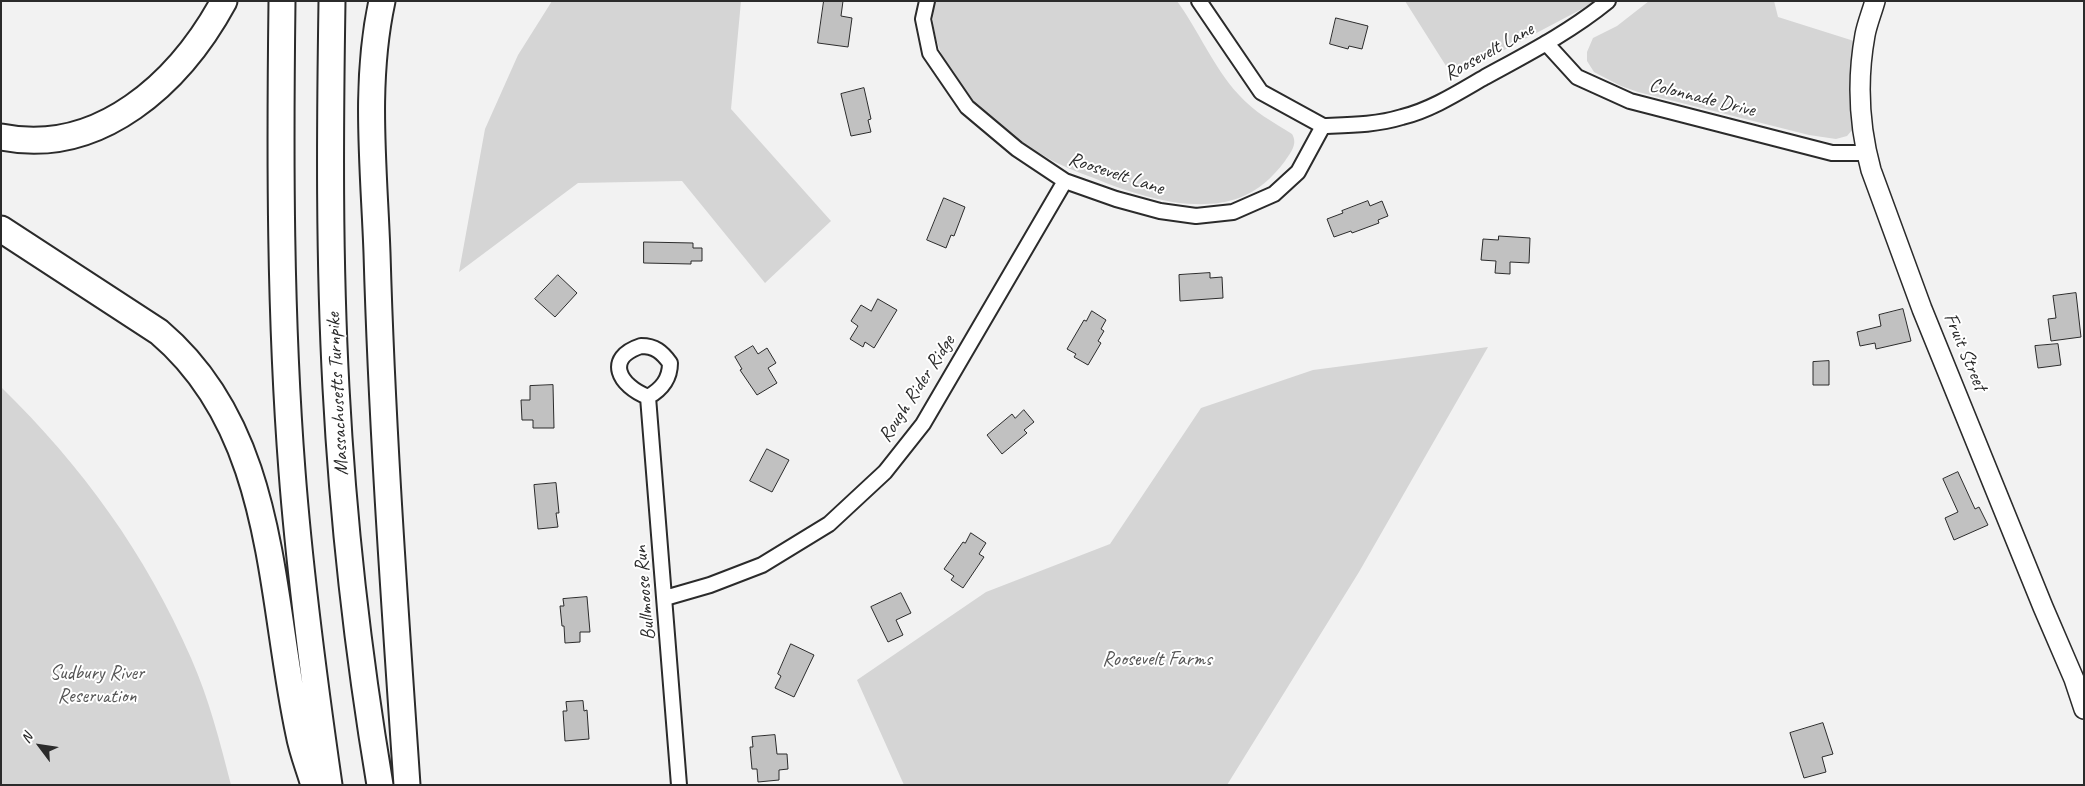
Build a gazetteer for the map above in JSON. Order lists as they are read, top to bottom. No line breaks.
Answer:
{"streets":{"highway":["Massachusetts Turnpike"],"street":["Roosevelt Lane","Colonnade Drive","Fruit Street","Rough Rider Ridge","Bullmoose Run"]},"crossings":[["Roosevelt Lane","Colonnade Drive"],["Roosevelt Lane","Rough Rider Ridge"],["Colonnade Drive","Fruit Street"],["Rough Rider Ridge","Bullmoose Run"]],"parks":["Roosevelt Farms","Sudbury River Reservation"],"north":"top left"}
